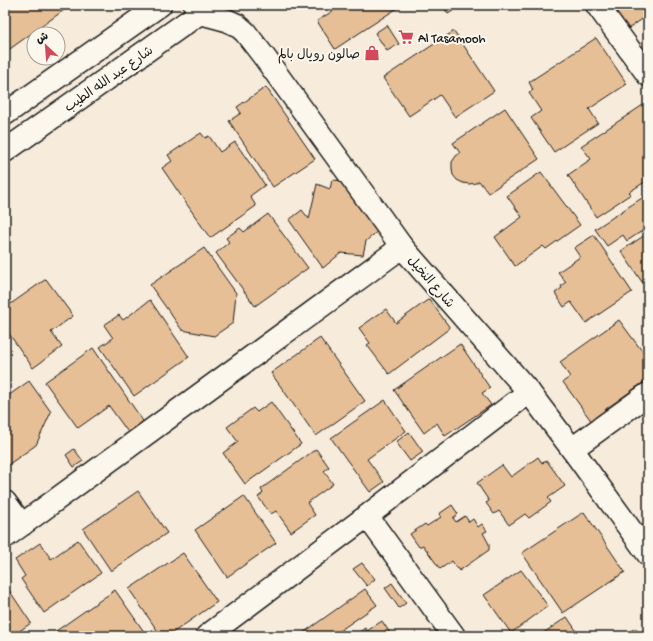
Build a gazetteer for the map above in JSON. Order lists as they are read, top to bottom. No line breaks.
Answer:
{"streets":{"street":["شارع عبد الله الطيب","شارع النخيل"]},"crossings":[["شارع عبد الله الطيب","شارع النخيل"]],"places":{"supermarket":["Al Tasamooh"],"shop":["صالون رويال بالم"]},"north":"top left"}
